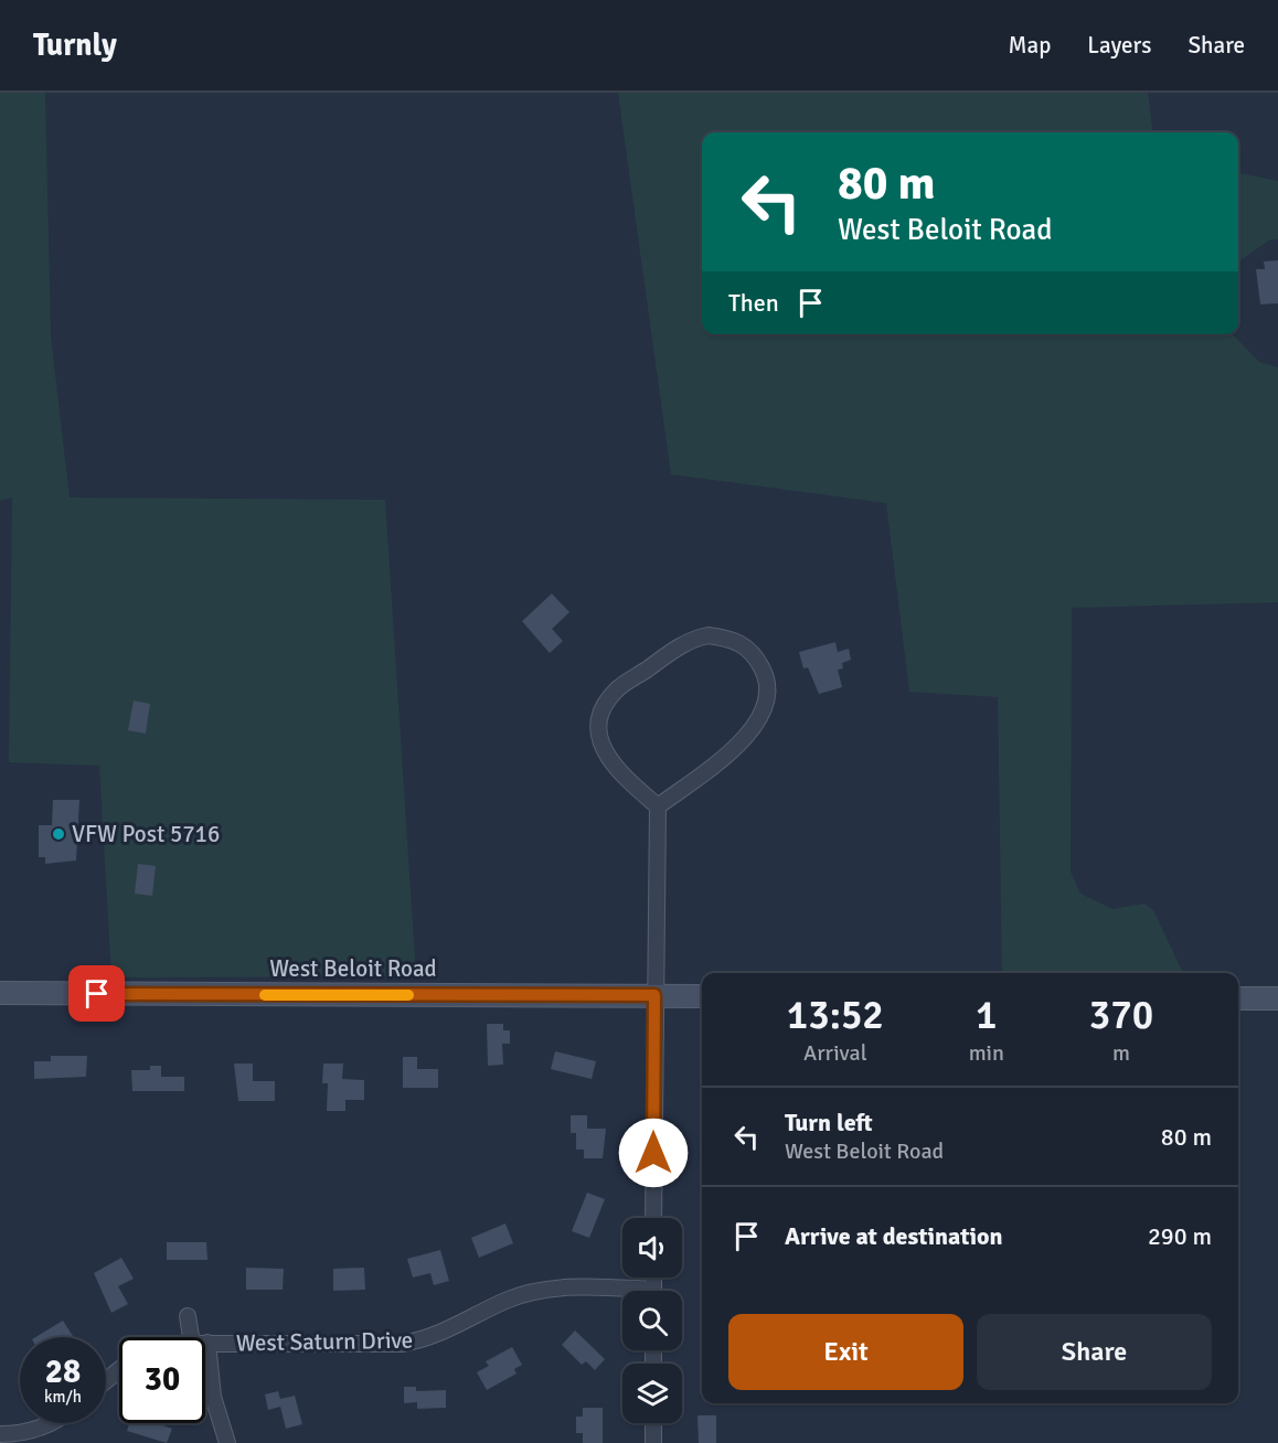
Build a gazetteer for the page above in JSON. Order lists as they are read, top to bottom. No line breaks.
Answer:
{"streets":{"main road":["West Beloit Road"],"street":["West Saturn Drive"]},"places":["VFW Post 5716"],"page":{"header":"Turnly","nav":["Map","Layers","Share"],"turn":["80 m","West Beloit Road"],"then":"Then","eta":["13:52","Arrival","1","min","370","m"],"list":[{"name":"Turn left","note":"West Beloit Road","value":"80 m"},{"name":"Arrive at destination","value":"290 m"}],"buttons":["Exit","Share"],"speed":"28 km/h","limit":"30"}}
